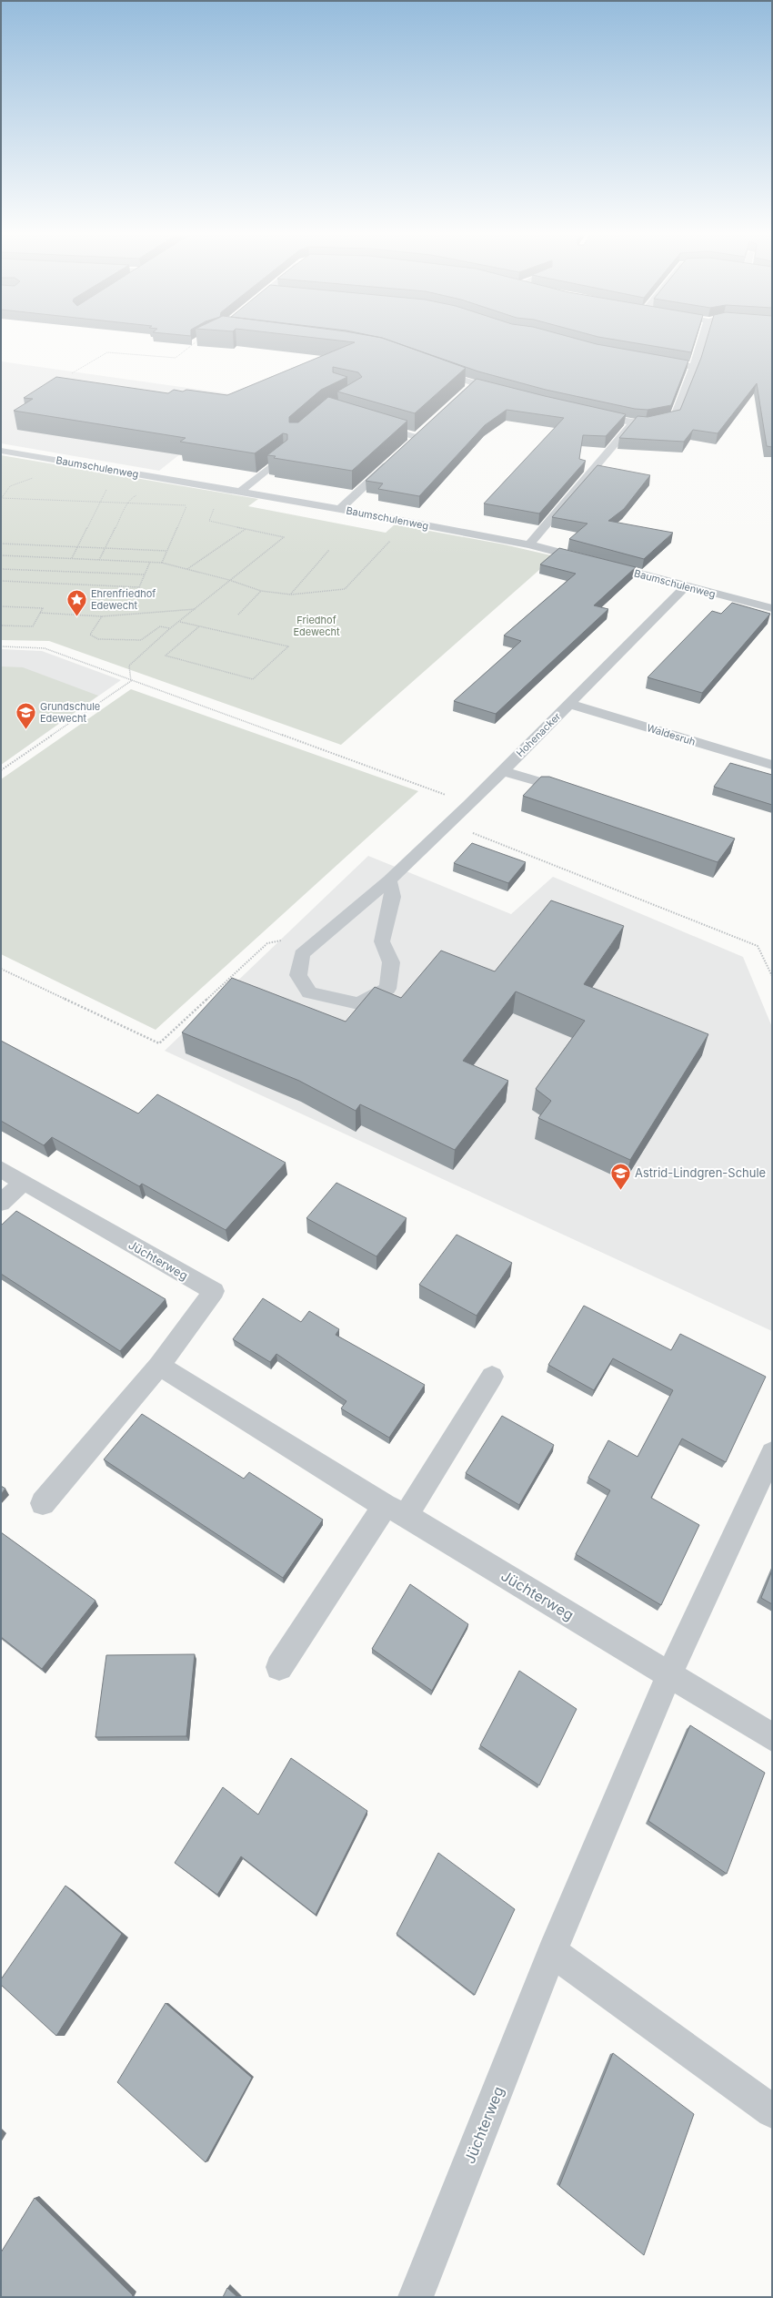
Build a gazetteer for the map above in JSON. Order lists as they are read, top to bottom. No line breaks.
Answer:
{"streets":{"street":["Baumschulenweg","Hohenacker","Waldesruh","Jüchterweg"]},"crossings":[["Baumschulenweg","Hohenacker"],["Hohenacker","Waldesruh"]],"parks":["Friedhof Edewecht"],"places":{"place":["Ehrenfriedhof Edewecht"],"school or university":["Grundschule Edewecht","Astrid-Lindgren-Schule"]}}
